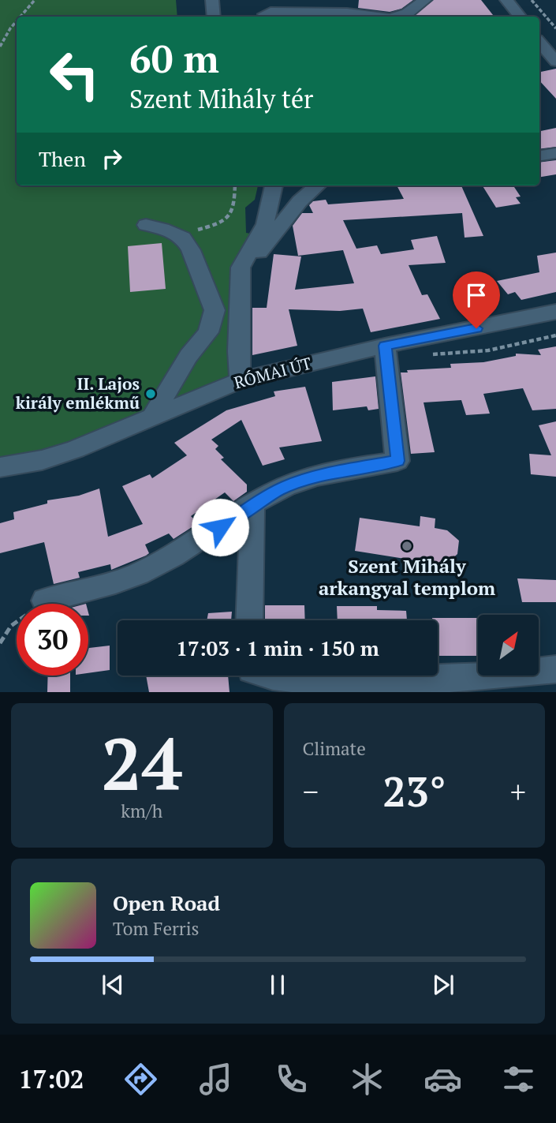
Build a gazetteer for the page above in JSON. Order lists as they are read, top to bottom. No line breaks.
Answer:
{"streets":{"street":["RÓMAI ÚT"]},"places":["II. Lajos király emlékmű","Szent Mihály arkangyal templom"],"north":"top right","page":{"turn":["60 m","Szent Mihály tér"],"then":"Then","limit":"30","trip":"17:03 · 1 min · 150 m","tile":[["24","km/h"],"Climate"],"heat":["−","23°","+"],"song":["Open Road","Tom Ferris"],"tabs":"17:02"}}
